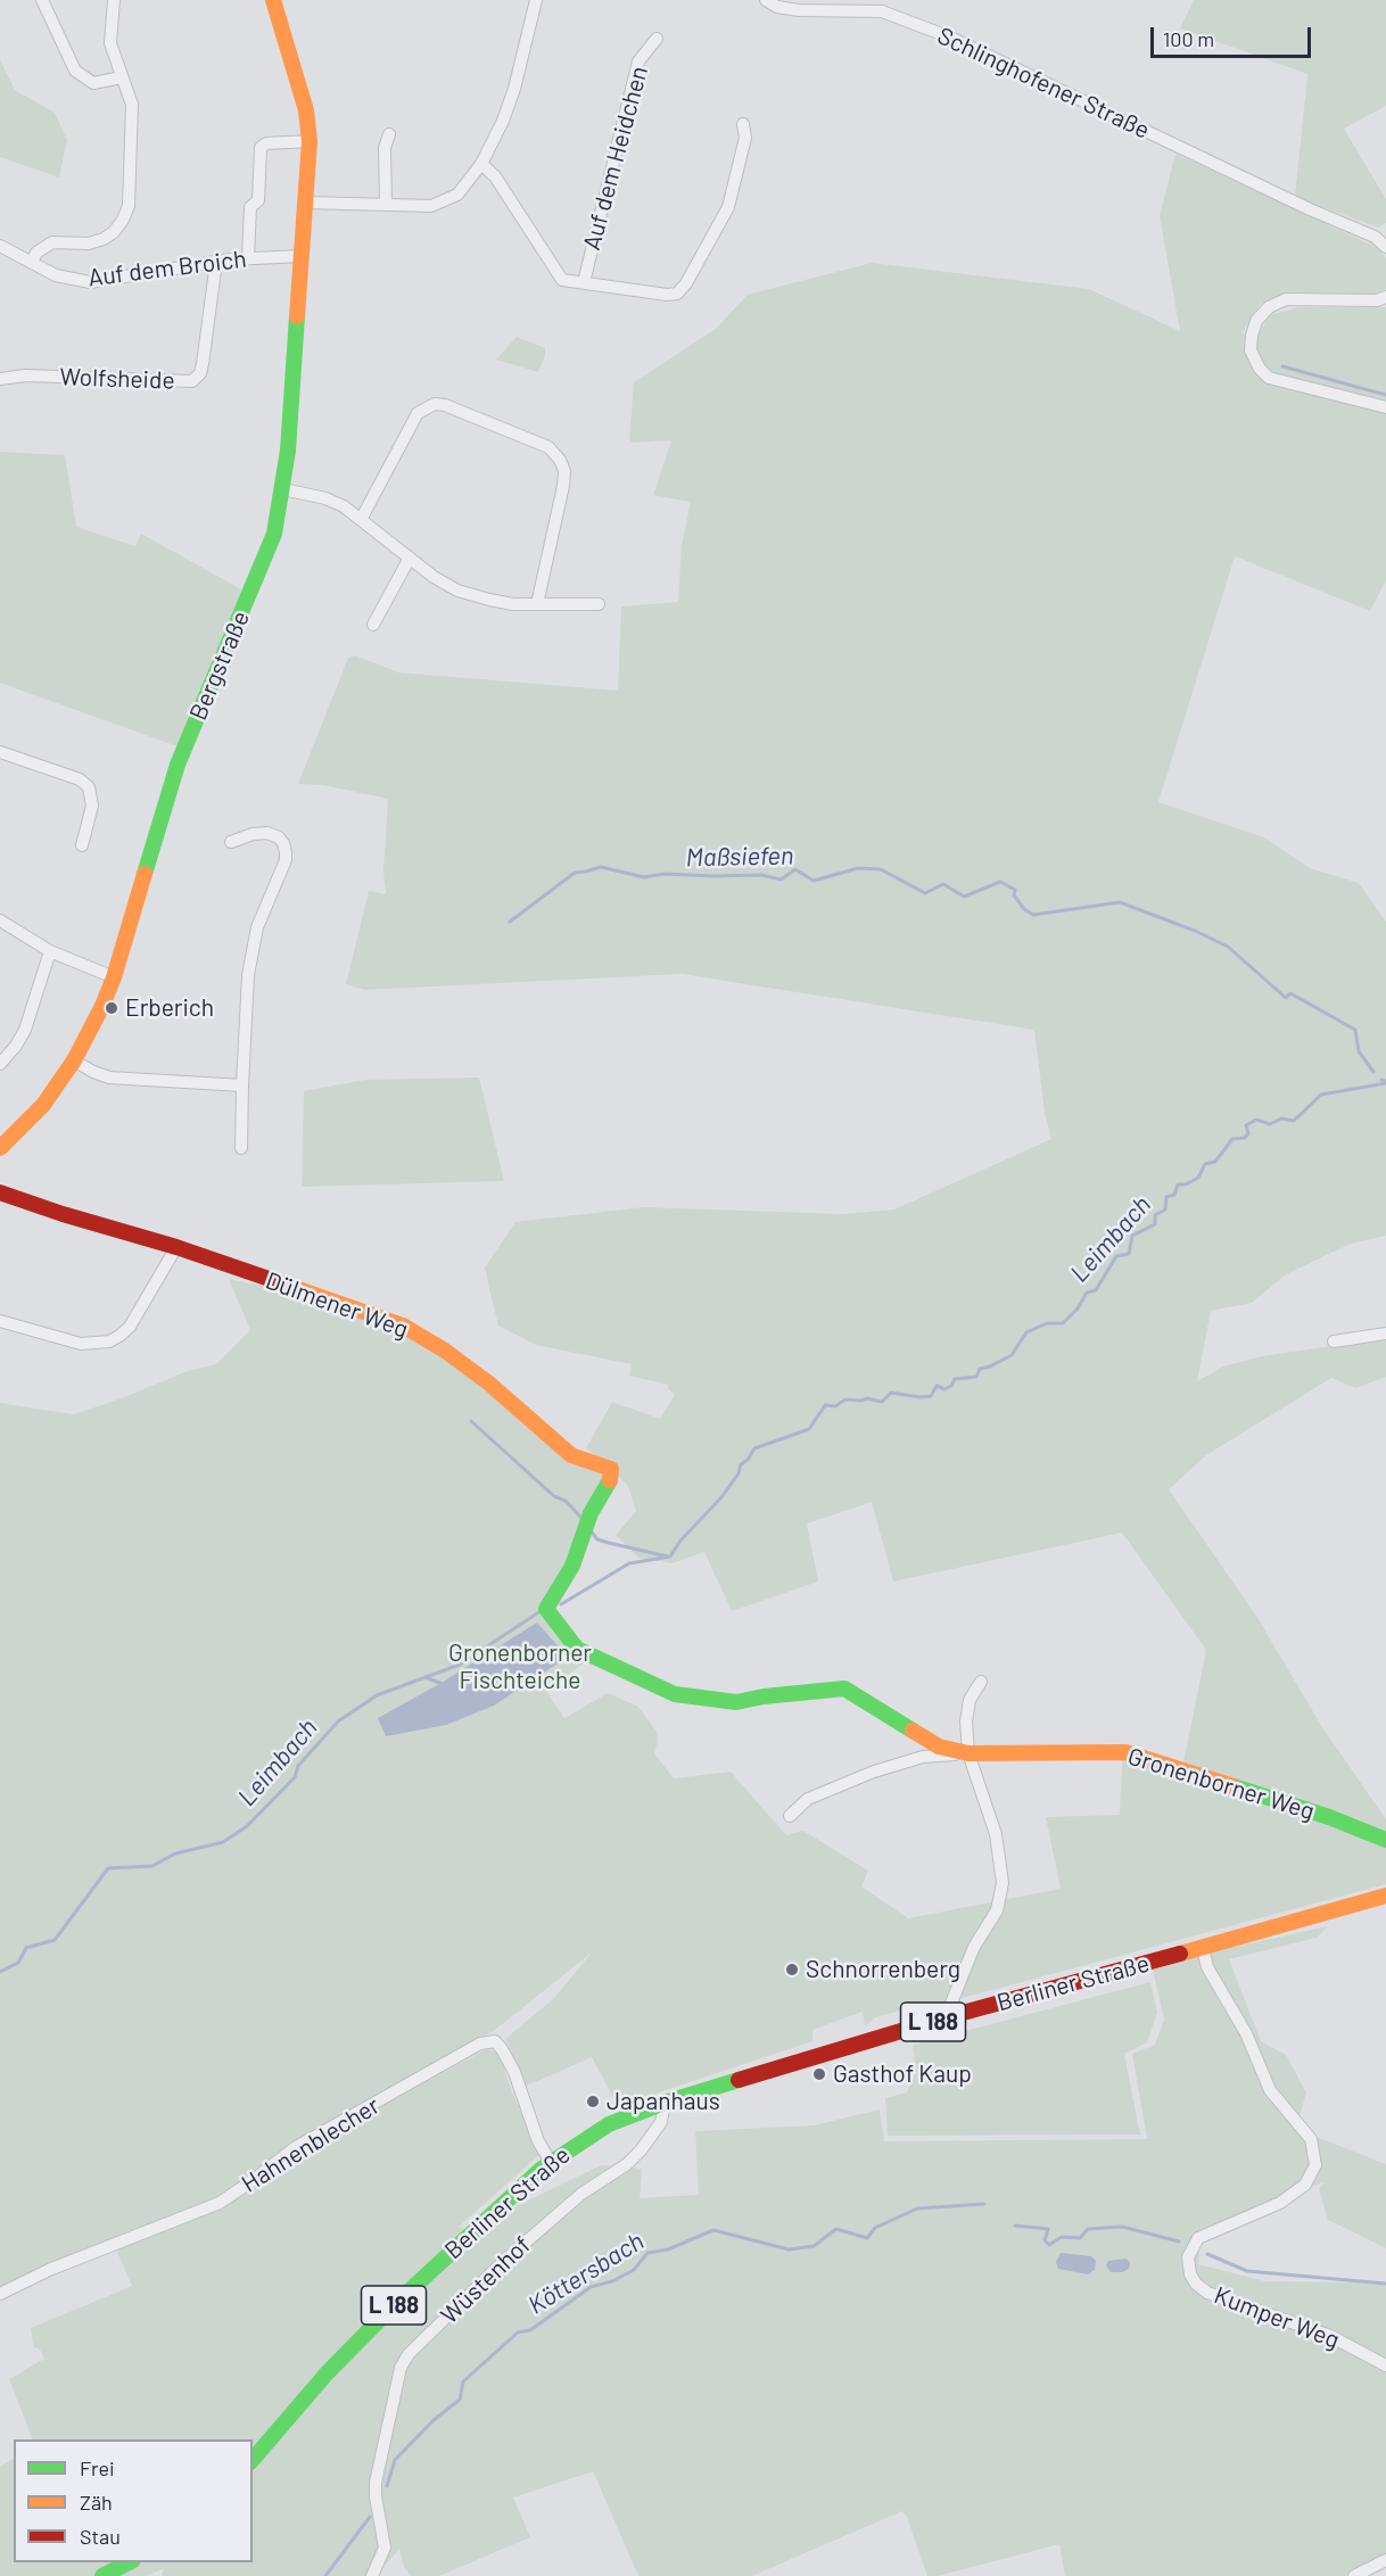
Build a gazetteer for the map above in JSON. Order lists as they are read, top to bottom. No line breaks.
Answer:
{"streets":{"street":["Schlinghofener Straße","Auf dem Heidchen","Auf dem Broich","Wolfsheide","Bergstraße","Dülmener Weg","Gronenborner Weg","Berliner Straße","L 188","Hahnenblecher","Wüstenhof","Kumper Weg"]},"crossings":[["Auf dem Broich","Wolfsheide"],["Auf dem Broich","Bergstraße"],["Dülmener Weg","Gronenborner Weg"],["Berliner Straße","Hahnenblecher"],["Berliner Straße","Wüstenhof"],["Berliner Straße","Kumper Weg"]],"water":["Maßsiefen","Leimbach","Köttersbach"],"parks":["Gronenborner Fischteiche"],"places":["Erberich","Schnorrenberg","Gasthof Kaup","Japanhaus"],"legend":["Frei","Zäh","Stau"],"scale_bar":"100 m"}
